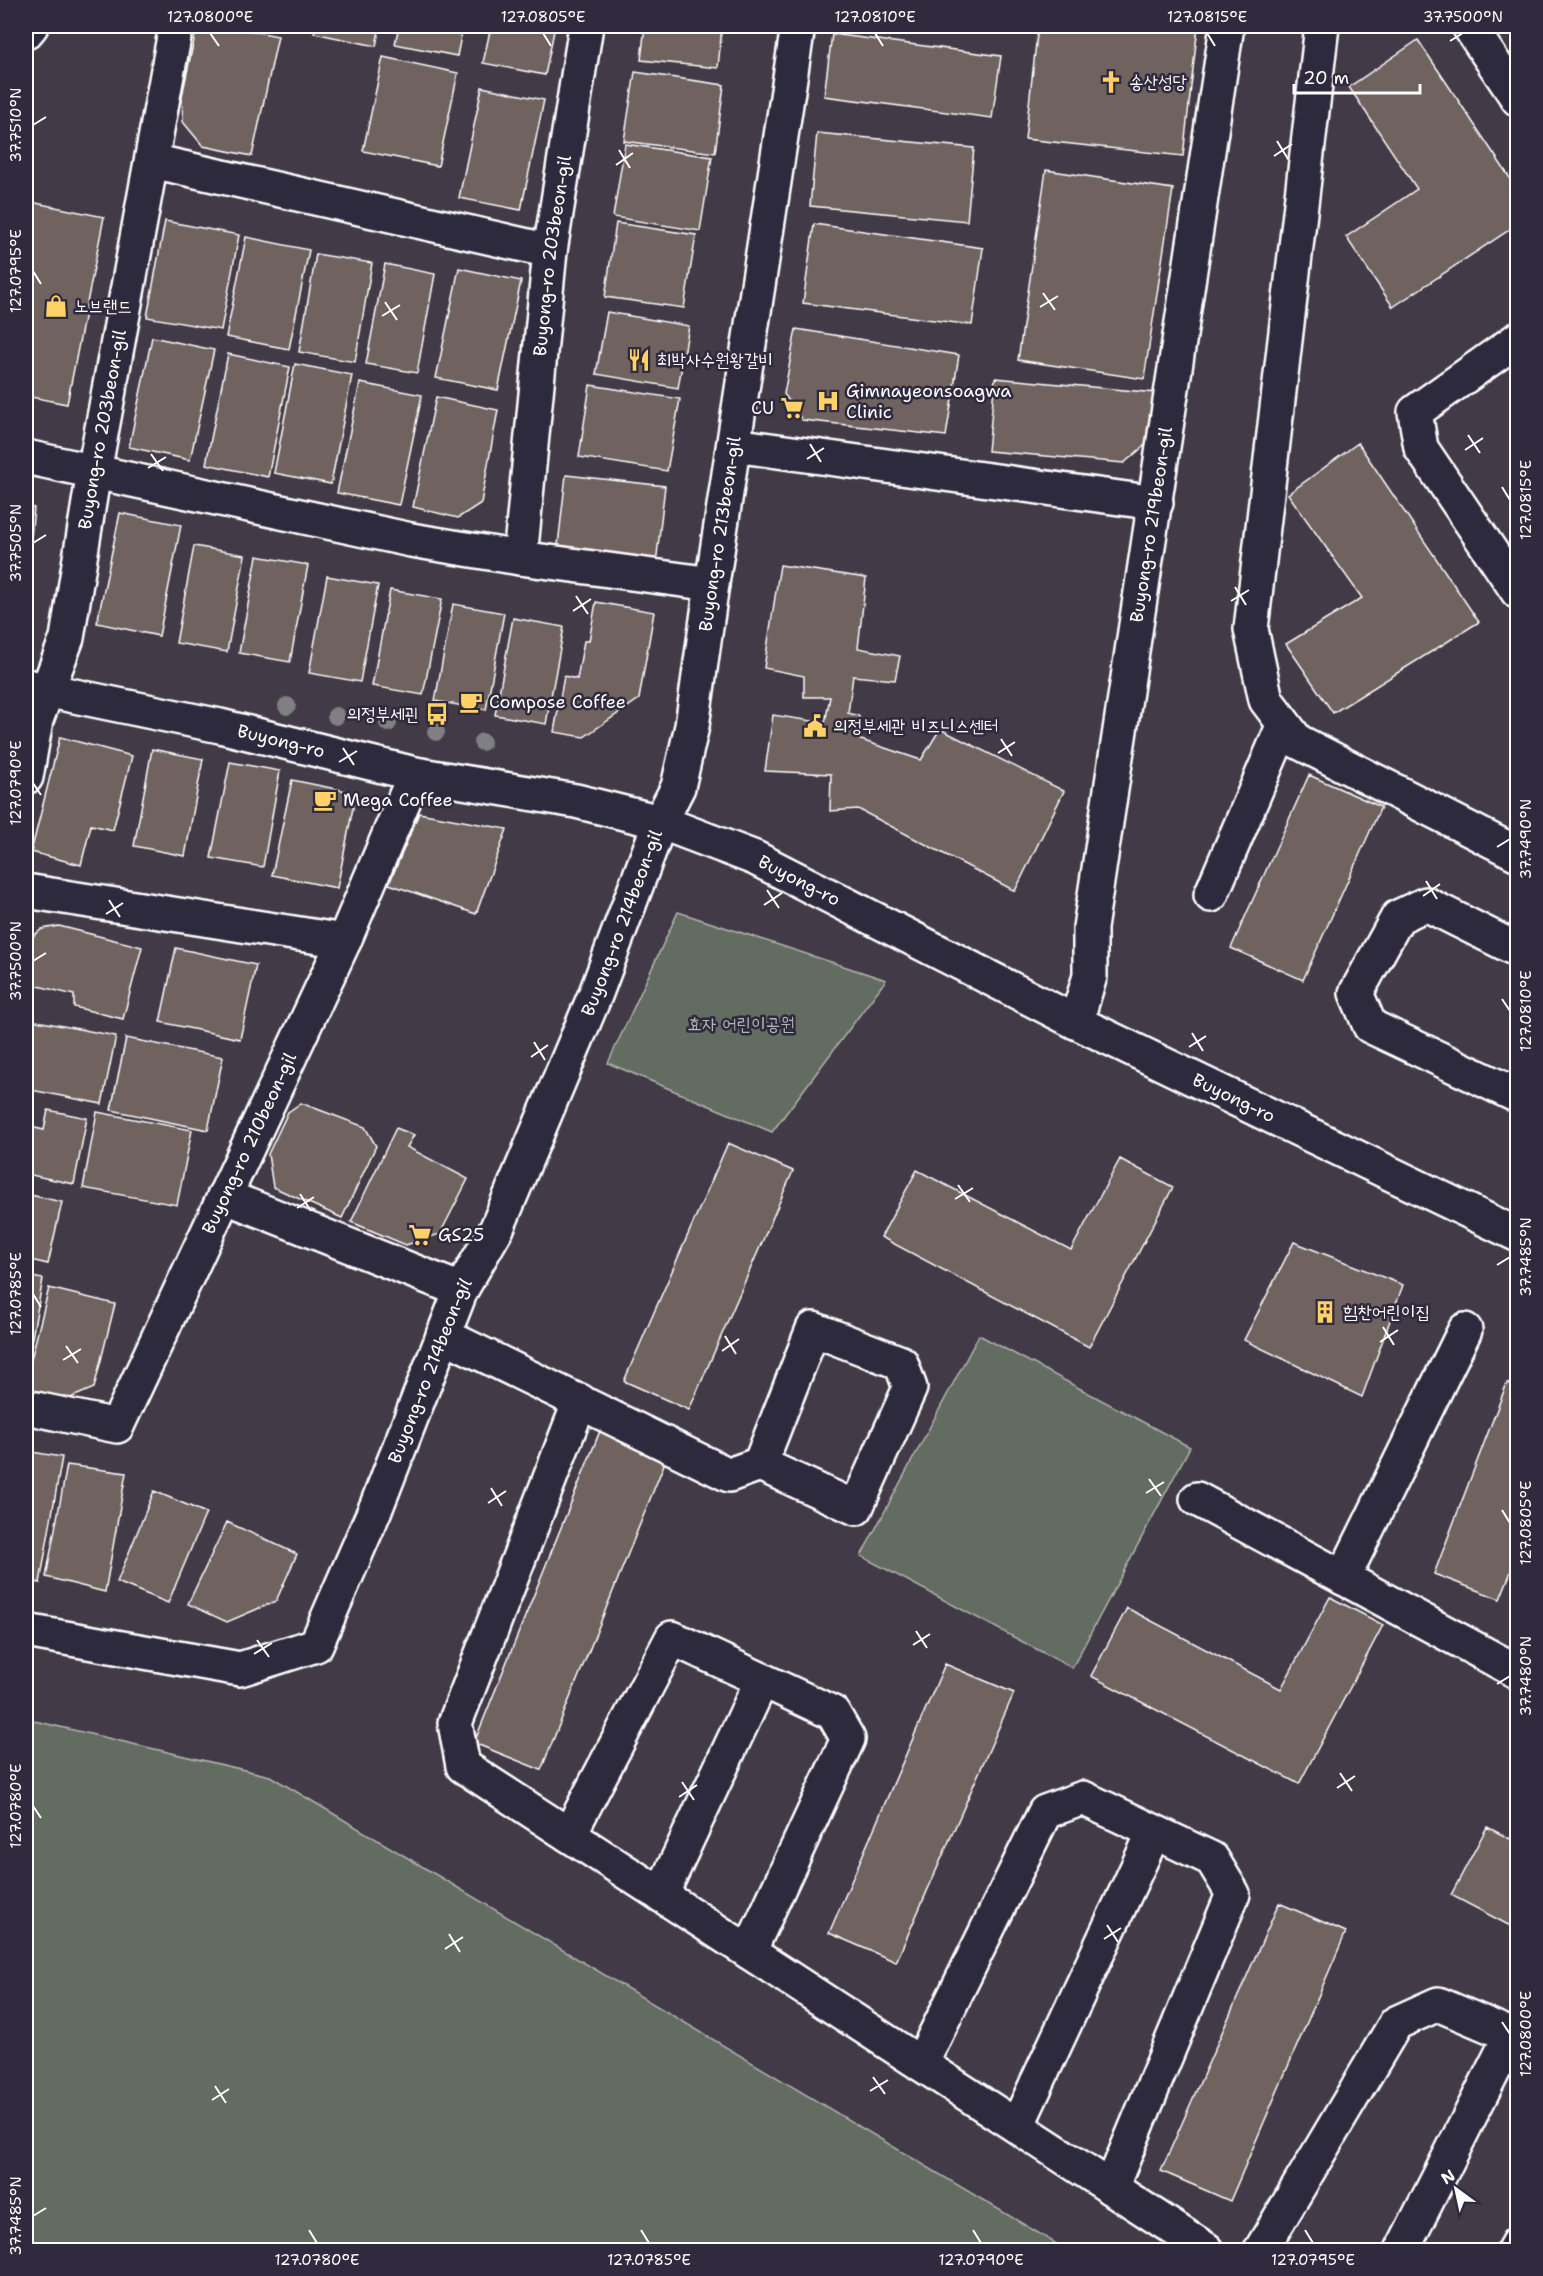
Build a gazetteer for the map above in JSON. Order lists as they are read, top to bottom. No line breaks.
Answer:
{"streets":{"street":["Buyong-ro 203beon-gil","Buyong-ro 219beon-gil","Buyong-ro 213beon-gil","Buyong-ro","Buyong-ro 214beon-gil","Buyong-ro 210beon-gil"]},"crossings":[["Buyong-ro 203beon-gil","Buyong-ro"],["Buyong-ro 219beon-gil","Buyong-ro"],["Buyong-ro 213beon-gil","Buyong-ro"],["Buyong-ro 213beon-gil","Buyong-ro 214beon-gil"],["Buyong-ro","Buyong-ro 214beon-gil"],["Buyong-ro","Buyong-ro 210beon-gil"]],"parks":["효자 어린이공원"],"places":{"church":["송산성당"],"shop":["노브랜드"],"restaurant":["최박사수원왕갈비"],"hospital":["Gimnayeonsoagwa Clinic"],"supermarket":["CU","GS25"],"cafe":["Compose Coffee","Mega Coffee"],"bus stop":["의정부세괸"],"public building":["의정부세관 비즈니스센터"],"building":["힘찬어린이집"]},"scale_bar":"20 m","north":"top left","coordinates":["127.0800°E","127.0805°E","127.0810°E","127.0815°E","37.7500°N","37.7510°N","127.0795°E","37.7505°N","127.0790°E","37.7490°N","37.7485°N","127.0785°E","37.7480°N","127.0780°E"]}
